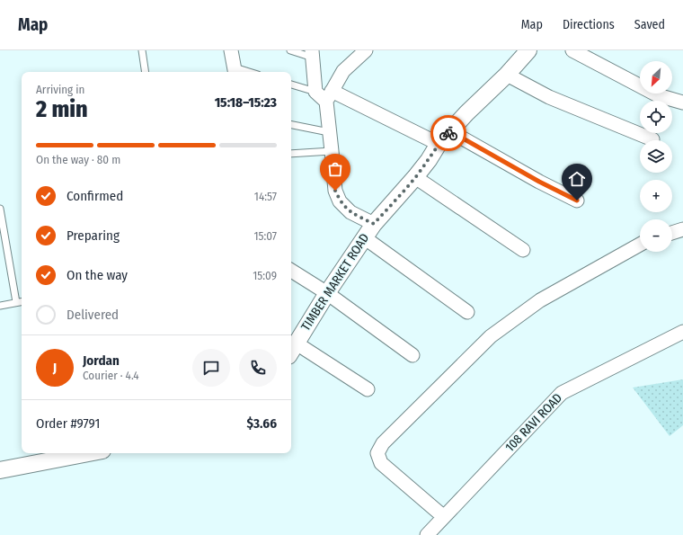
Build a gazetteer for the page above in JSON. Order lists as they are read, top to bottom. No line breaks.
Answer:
{"streets":{"street":["TIMBER MARKET ROAD","108 RAVI ROAD"]},"north":"bottom left","page":{"header":"Map","nav":["Map","Directions","Saved"],"map_buttons":["+","−"],"heading":["2 min","Arriving in","15:18–15:23"],"panel":["Jordan","Courier · 4.4","Order #9791","$3.66"],"bar":"On the way · 80 m","list":[["Confirmed","14:57"],["Preparing","15:07"],["On the way","15:09"],"Delivered"],"round":"J"}}
